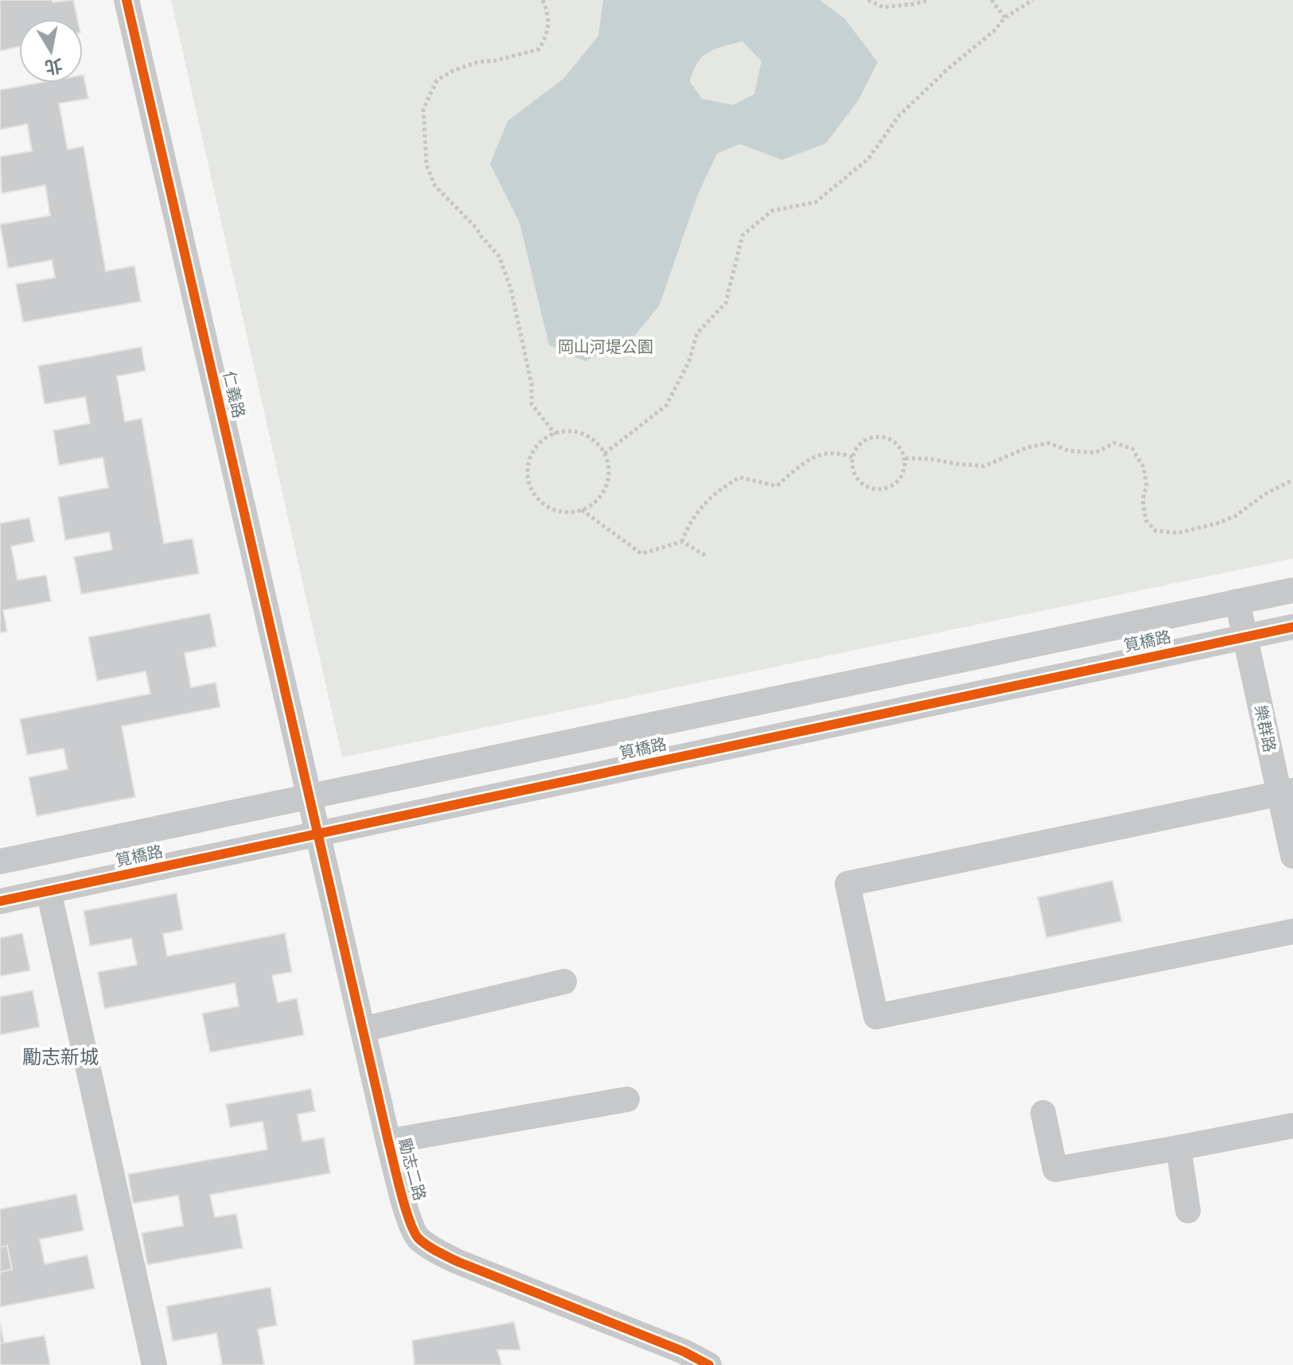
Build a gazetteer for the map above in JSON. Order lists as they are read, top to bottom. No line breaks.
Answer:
{"streets":{"street":["仁義路","筧橋路","樂群路","勵志二路"]},"crossings":[["仁義路","筧橋路"],["仁義路","勵志二路"],["筧橋路","樂群路"],["筧橋路","勵志二路"]],"districts":["勵志新城"],"parks":["岡山河堤公園"],"north":"bottom"}
